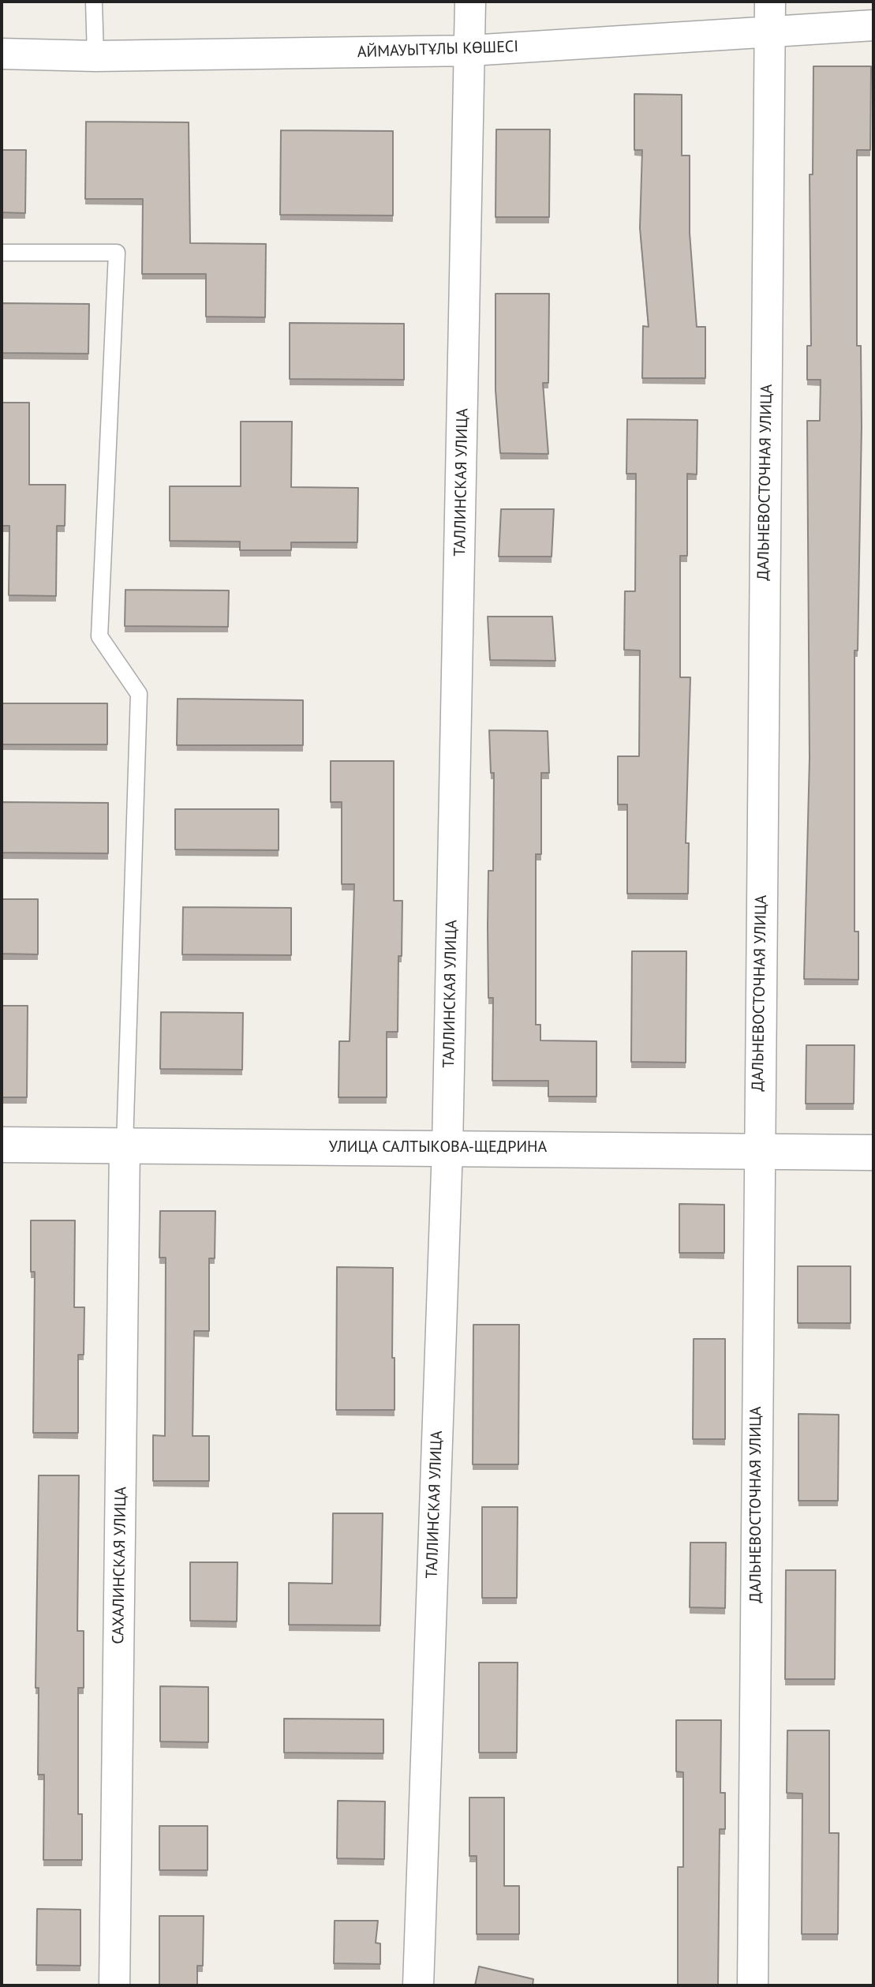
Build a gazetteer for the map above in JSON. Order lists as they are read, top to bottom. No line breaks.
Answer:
{"streets":{"street":["АЙМАУЫТҰЛЫ КӨШЕСІ","ТАЛЛИНСКАЯ УЛИЦА","ДАЛЬНЕВОСТОЧНАЯ УЛИЦА","УЛИЦА САЛТЫКОВА-ЩЕДРИНА","САХАЛИНСКАЯ УЛИЦА"]},"crossings":[["АЙМАУЫТҰЛЫ КӨШЕСІ","ТАЛЛИНСКАЯ УЛИЦА"],["АЙМАУЫТҰЛЫ КӨШЕСІ","ДАЛЬНЕВОСТОЧНАЯ УЛИЦА"],["ТАЛЛИНСКАЯ УЛИЦА","УЛИЦА САЛТЫКОВА-ЩЕДРИНА"],["ДАЛЬНЕВОСТОЧНАЯ УЛИЦА","УЛИЦА САЛТЫКОВА-ЩЕДРИНА"],["УЛИЦА САЛТЫКОВА-ЩЕДРИНА","САХАЛИНСКАЯ УЛИЦА"]]}
